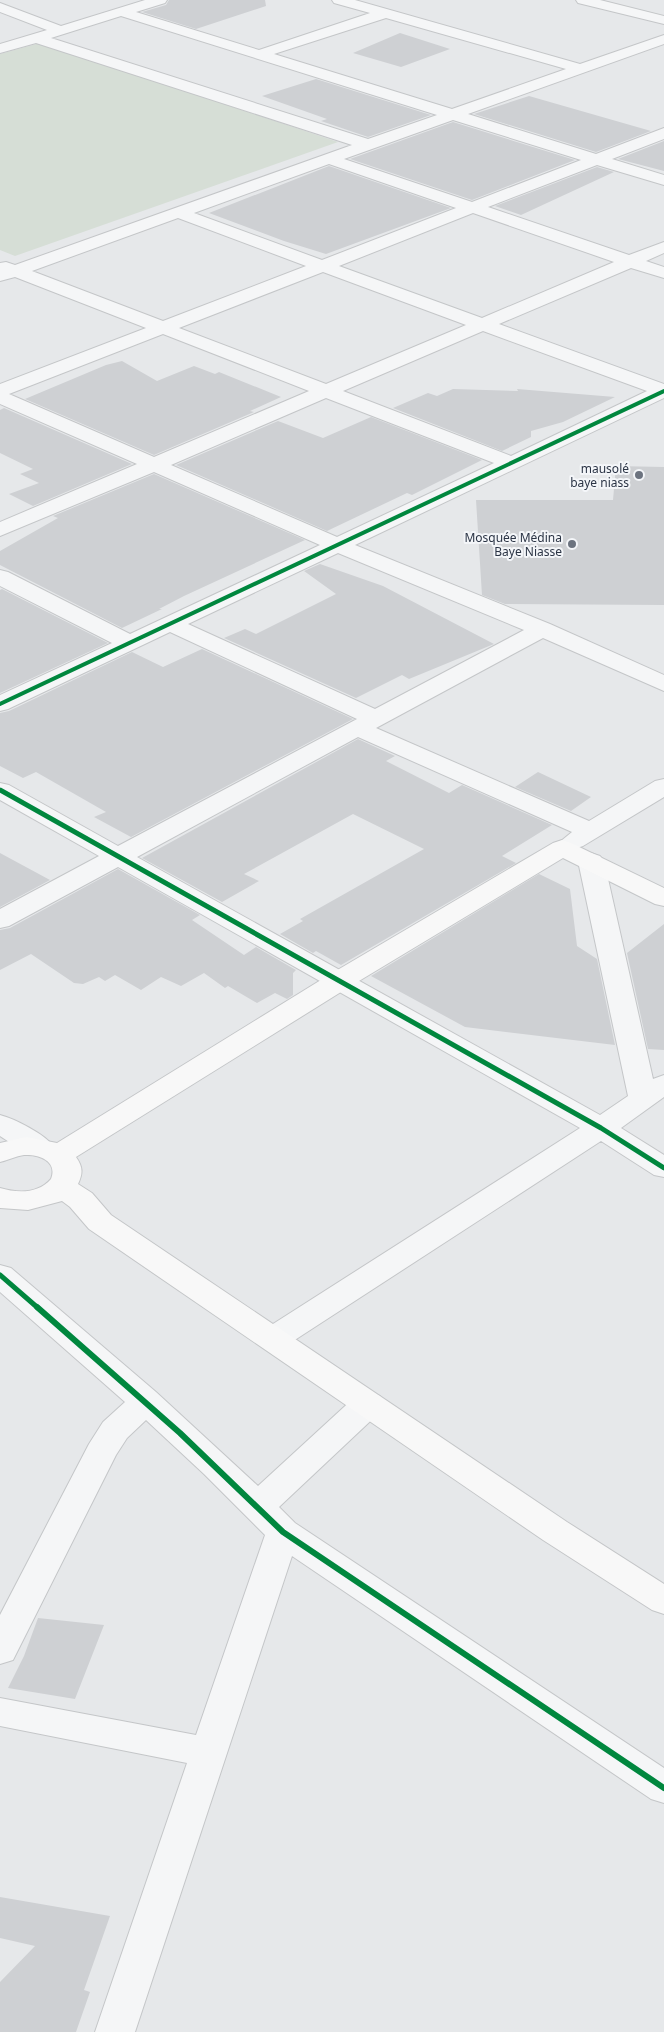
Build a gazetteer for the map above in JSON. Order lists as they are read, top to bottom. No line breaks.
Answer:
{"places":["mausolé baye niass","Mosquée Médina Baye Niasse"]}
